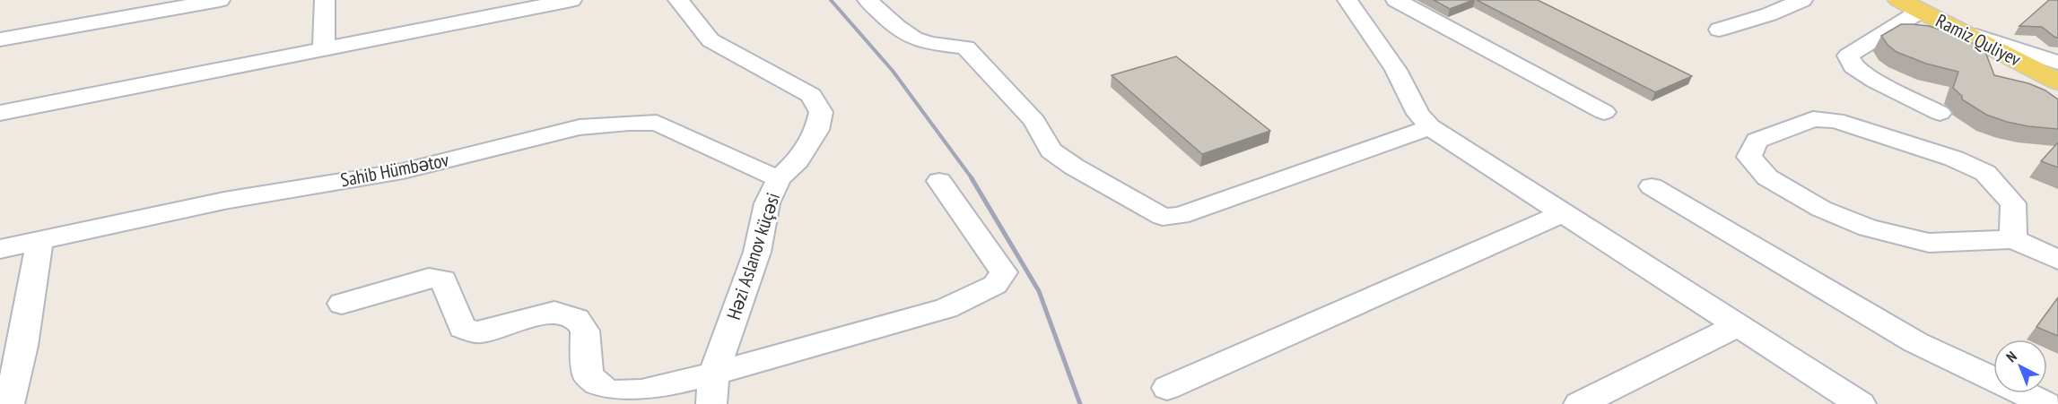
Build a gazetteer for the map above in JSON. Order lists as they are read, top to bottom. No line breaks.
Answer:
{"streets":{"main road":["Ramiz Quliyev"],"street":["Sahib Hümbətov","Həzi Aslanov küçəsi"]},"crossings":[["Sahib Hümbətov","Həzi Aslanov küçəsi"]],"north":"top left"}
